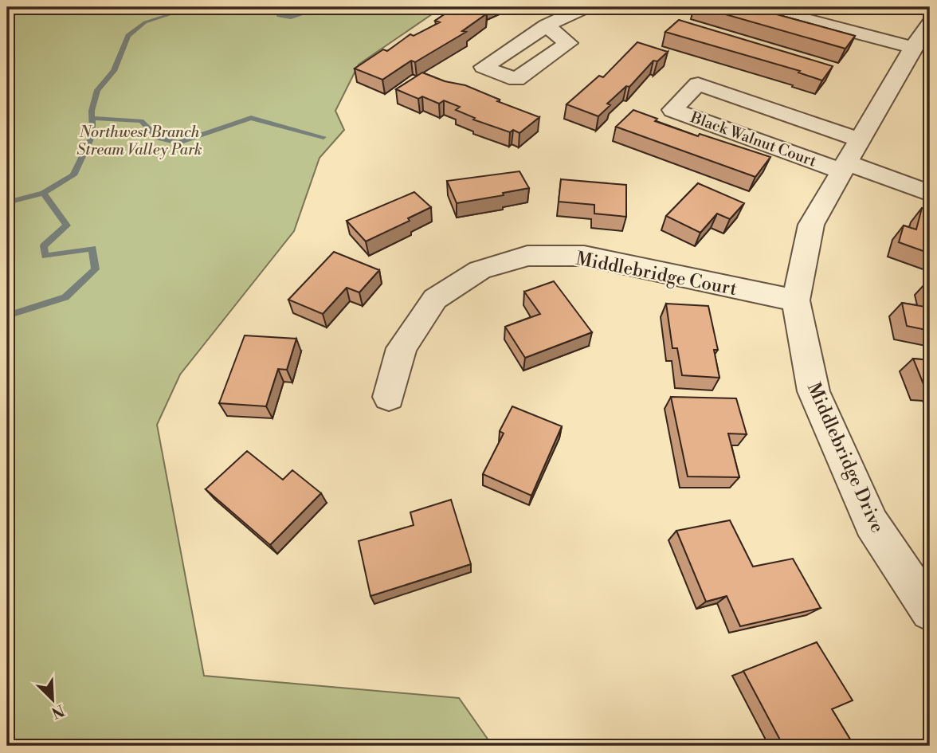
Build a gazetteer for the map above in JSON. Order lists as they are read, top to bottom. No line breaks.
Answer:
{"streets":{"street":["Black Walnut Court","Middlebridge Court","Middlebridge Drive"]},"crossings":[["Black Walnut Court","Middlebridge Drive"],["Middlebridge Court","Middlebridge Drive"]],"parks":["Northwest Branch Stream Valley Park"],"north":"bottom right"}
